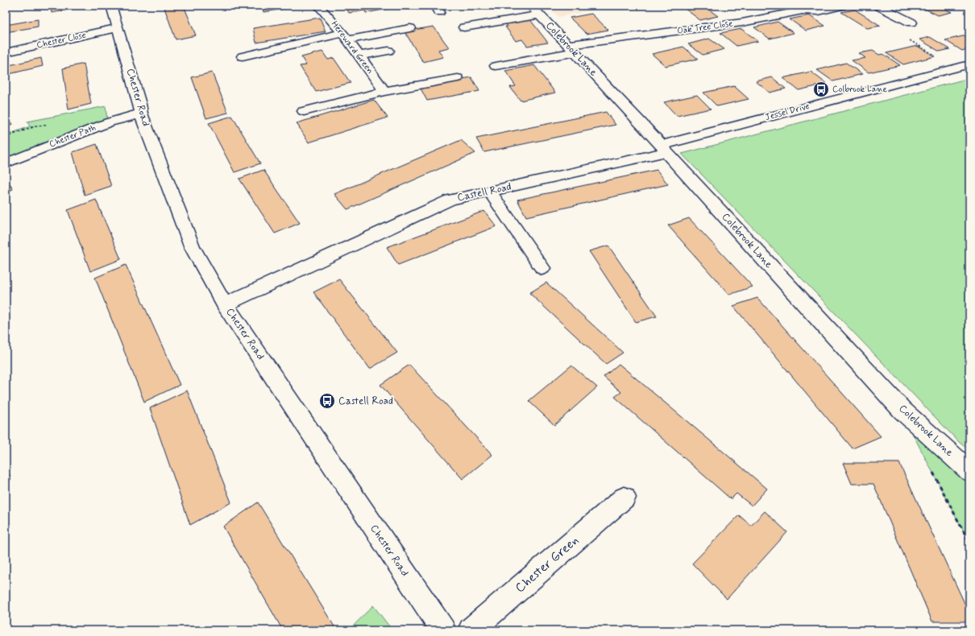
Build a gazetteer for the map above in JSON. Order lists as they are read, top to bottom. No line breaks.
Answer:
{"streets":{"street":["Oak Tree Close","Chester Close","Hereward Green","Colebrook Lane","Chester Road","Jessel Drive","Chester Path","Castell Road","Chester Green"]},"crossings":[["Oak Tree Close","Colebrook Lane"],["Chester Close","Chester Road"],["Colebrook Lane","Jessel Drive"],["Colebrook Lane","Castell Road"],["Chester Road","Chester Path"],["Chester Road","Castell Road"],["Jessel Drive","Castell Road"]],"places":{"bus stop":["Colbrook Lane","Castell Road"]}}
